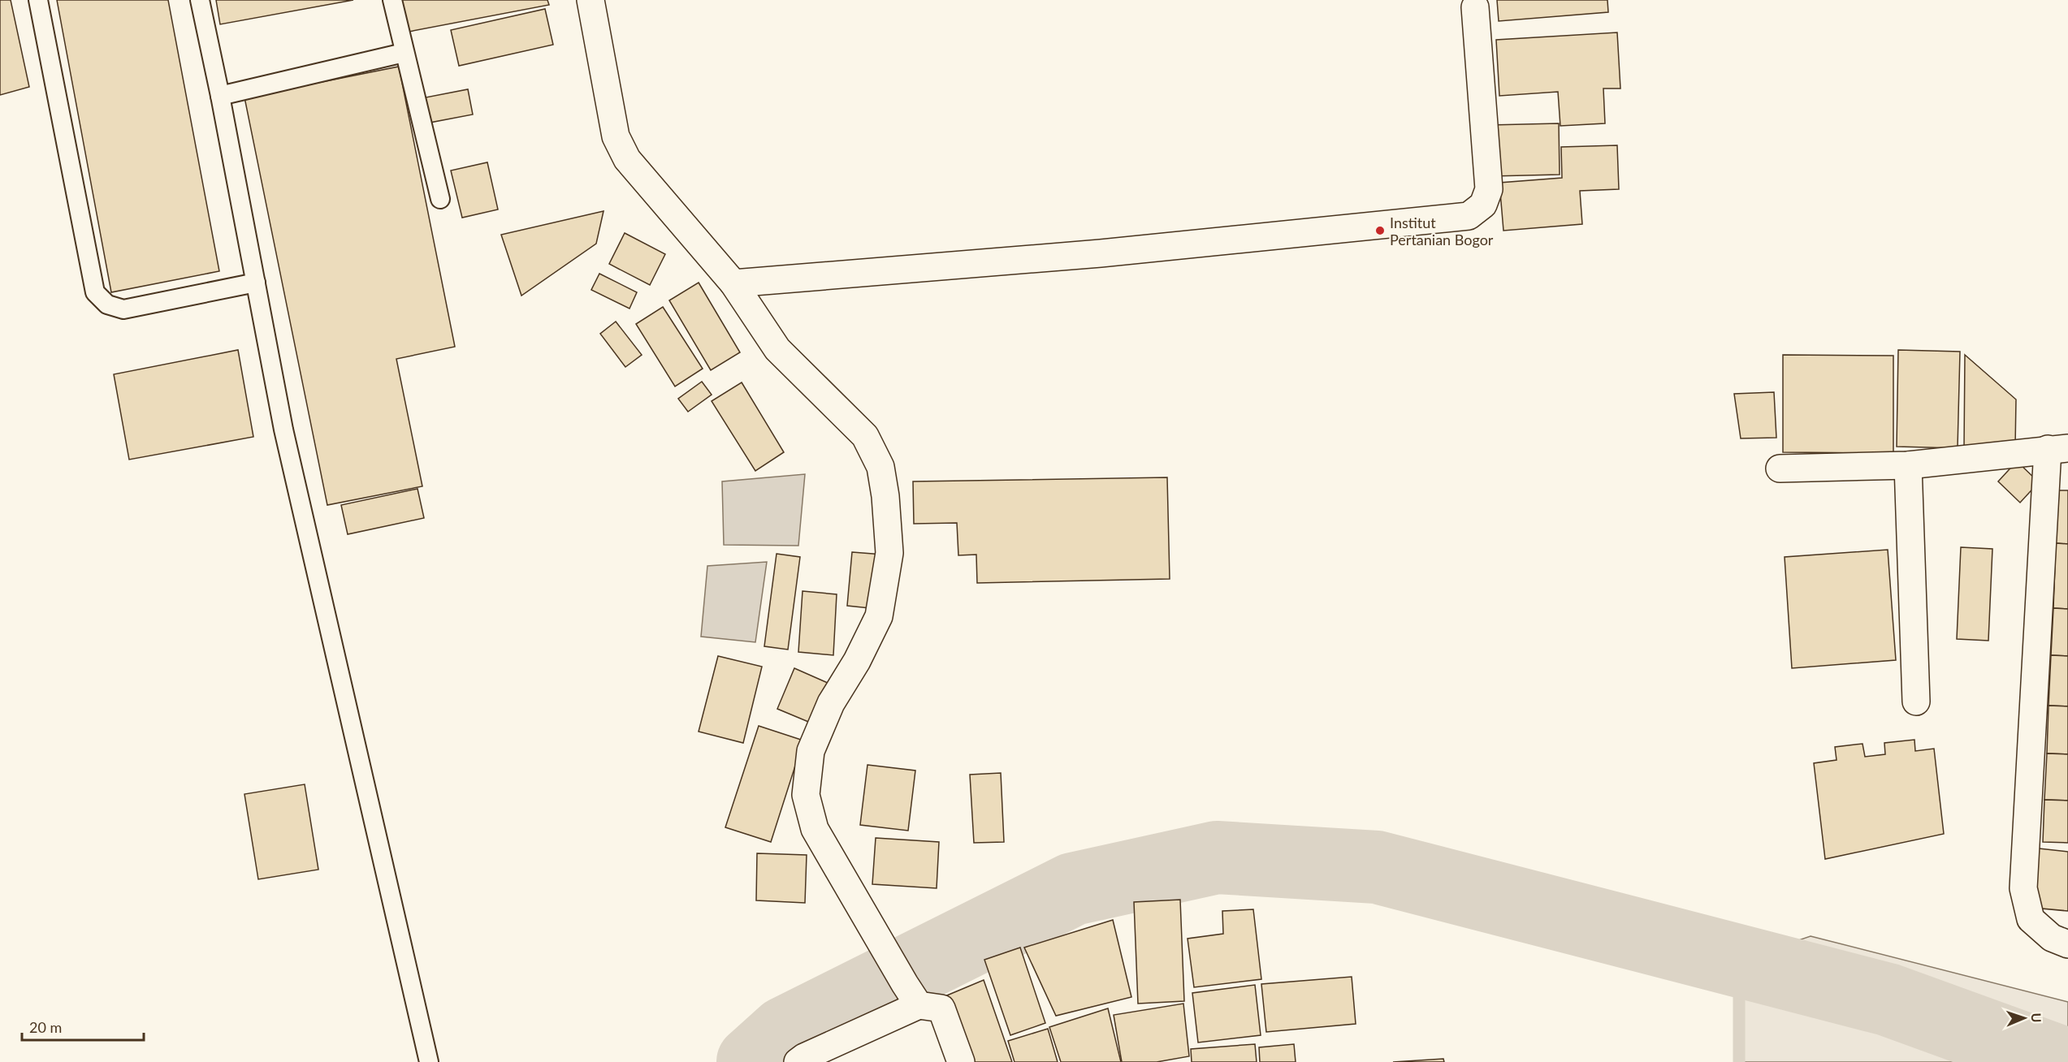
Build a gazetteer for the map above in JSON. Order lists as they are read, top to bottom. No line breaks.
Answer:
{"places":["Institut Pertanian Bogor"],"scale_bar":"20 m","north":"right"}
